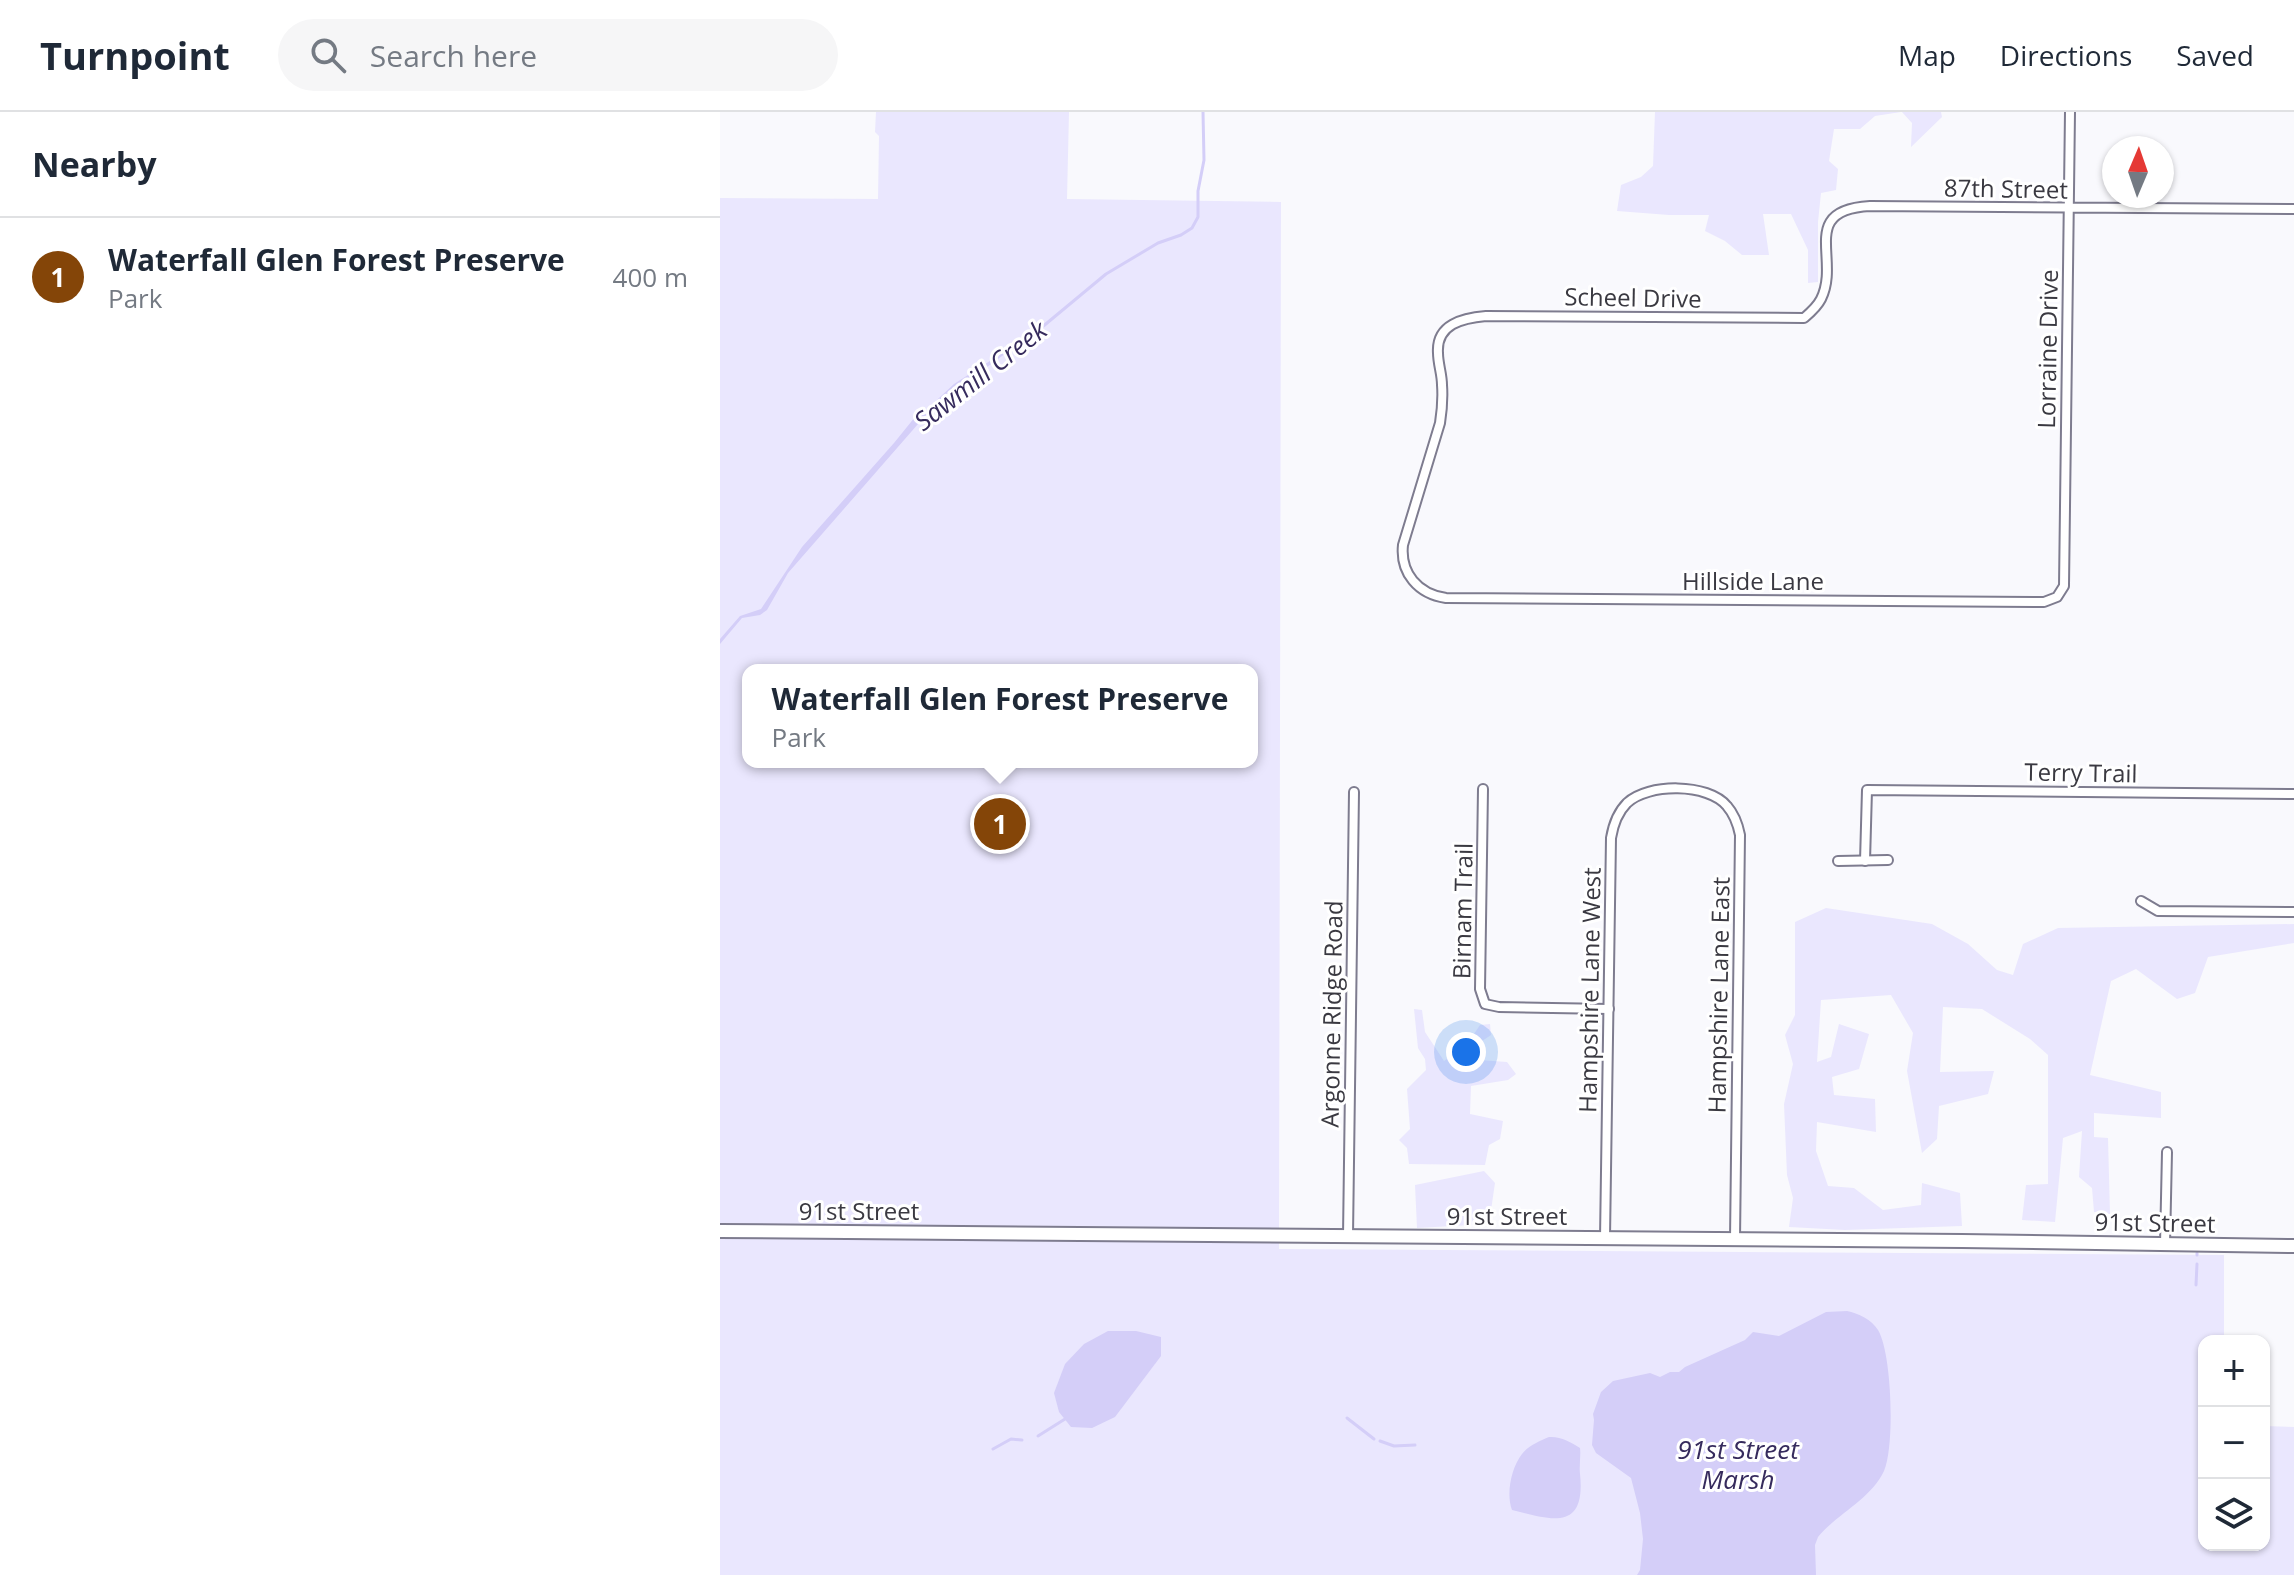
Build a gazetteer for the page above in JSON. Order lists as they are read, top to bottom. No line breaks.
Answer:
{"streets":{"main road":["91st Street"],"street":["87th Street","Scheel Drive","Lorraine Drive","Hillside Lane","Terry Trail","Birnam Trail","Hampshire Lane West","Hampshire Lane East","Argonne Ridge Road"]},"crossings":[["87th Street","Scheel Drive"],["87th Street","Lorraine Drive"],["Scheel Drive","Hillside Lane"],["Lorraine Drive","Hillside Lane"],["Birnam Trail","Hampshire Lane West"],["Hampshire Lane West","Hampshire Lane East"],["Hampshire Lane West","91st Street"],["Hampshire Lane East","91st Street"],["Argonne Ridge Road","91st Street"]],"water":["Sawmill Creek","91st Street Marsh"],"north":"top","page":{"header":"Turnpoint","search":"Search here","nav":["Map","Directions","Saved"],"heading":"Nearby","list":[{"mark":"1","name":"Waterfall Glen Forest Preserve","note":"Park","value":"400 m"}],"popup":["Waterfall Glen Forest Preserve","Park"],"pins":"1","map_buttons":["+","−"]}}
